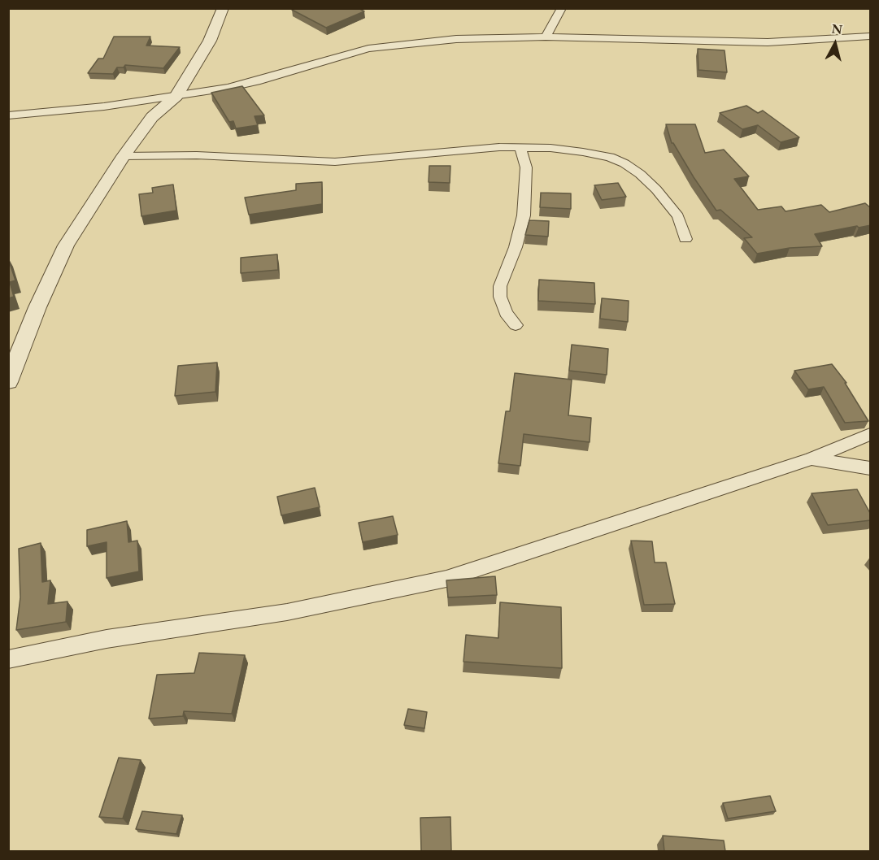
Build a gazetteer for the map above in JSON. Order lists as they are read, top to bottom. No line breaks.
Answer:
{"north":"top"}
